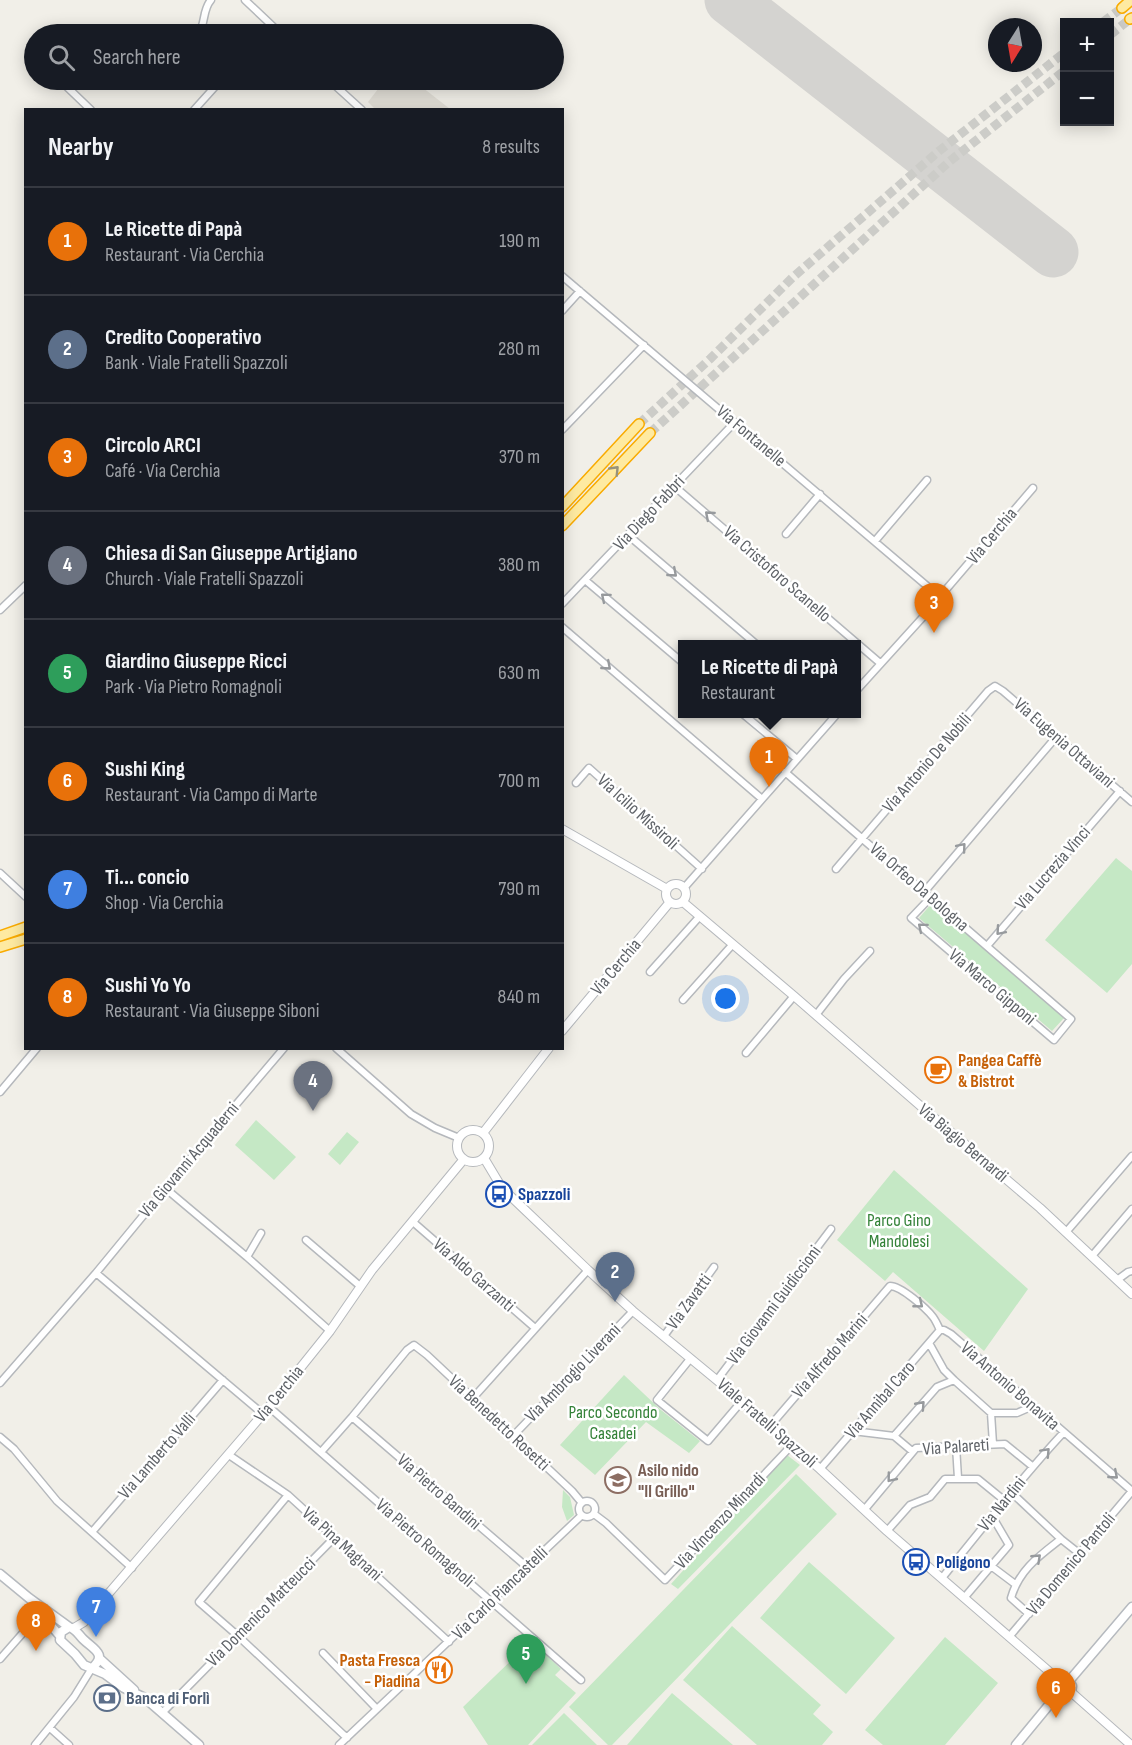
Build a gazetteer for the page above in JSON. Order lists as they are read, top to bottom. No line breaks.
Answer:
{"streets":{"street":["Via Fontanelle","Via Diego Fabbri","Via Cerchia","Via Cristoforo Scanello","Via Eugenia Ottaviani","Via Antonio De Nobili","Via Icilio Missiroli","Via Lucrezia Vinci","Via Orfeo Da Bologna","Via Marco Gipponi","Via Biagio Bernardi","Via Giovanni Acquaderni","Via Aldo Garzanti","Via Zavatti","Via Giovanni Guidiccioni","Via Alfredo Marini","Via Ambrogio Liverani","Via Antonio Bonavita","Via Annibal Caro","Via Benedetto Rosetti","Viale Fratelli Spazzoli","Via Palareti","Via Lamberto Valli","Via Pietro Bandini","Via Nardini","Via Vincenzo Minardi","Via Pietro Romagnoli","Via Pina Magnani","Via Domenico Pantoli","Via Carlo Piancastelli","Via Domenico Matteucci"]},"crossings":[["Via Fontanelle","Via Diego Fabbri"],["Via Fontanelle","Via Cerchia"],["Via Diego Fabbri","Via Cristoforo Scanello"],["Via Cerchia","Via Cristoforo Scanello"],["Via Cerchia","Via Biagio Bernardi"],["Via Cerchia","Via Aldo Garzanti"],["Via Cerchia","Viale Fratelli Spazzoli"],["Via Cerchia","Via Pietro Romagnoli"],["Via Cerchia","Via Pina Magnani"],["Via Eugenia Ottaviani","Via Antonio De Nobili"],["Via Eugenia Ottaviani","Via Lucrezia Vinci"],["Via Antonio De Nobili","Via Orfeo Da Bologna"],["Via Lucrezia Vinci","Via Orfeo Da Bologna"],["Via Orfeo Da Bologna","Via Marco Gipponi"],["Via Giovanni Acquaderni","Via Pietro Romagnoli"],["Via Zavatti","Viale Fratelli Spazzoli"],["Via Giovanni Guidiccioni","Viale Fratelli Spazzoli"],["Via Alfredo Marini","Via Antonio Bonavita"],["Via Alfredo Marini","Viale Fratelli Spazzoli"],["Via Ambrogio Liverani","Via Benedetto Rosetti"],["Via Ambrogio Liverani","Viale Fratelli Spazzoli"],["Via Antonio Bonavita","Via Annibal Caro"],["Via Antonio Bonavita","Via Nardini"],["Via Antonio Bonavita","Via Domenico Pantoli"],["Via Annibal Caro","Viale Fratelli Spazzoli"],["Via Benedetto Rosetti","Via Pietro Bandini"],["Via Benedetto Rosetti","Via Vincenzo Minardi"],["Via Benedetto Rosetti","Via Carlo Piancastelli"],["Viale Fratelli Spazzoli","Via Palareti"],["Viale Fratelli Spazzoli","Via Nardini"],["Viale Fratelli Spazzoli","Via Vincenzo Minardi"],["Viale Fratelli Spazzoli","Via Domenico Pantoli"],["Via Palareti","Via Nardini"],["Via Lamberto Valli","Via Pietro Romagnoli"],["Via Pietro Bandini","Via Carlo Piancastelli"],["Via Vincenzo Minardi","Via Carlo Piancastelli"],["Via Pietro Romagnoli","Via Carlo Piancastelli"],["Via Pina Magnani","Via Carlo Piancastelli"],["Via Pina Magnani","Via Domenico Matteucci"]],"one_way":["Via Cristoforo Scanello","Via Lucrezia Vinci","Via Antonio Bonavita"],"parks":["Parco Gino Mandolesi","Parco Secondo Casadei"],"places":{"cafe":["Pangea Caffè & Bistrot"],"bus stop":["Spazzoli","Poligono"],"school or university":["Asilo nido \"Il Grillo\""],"restaurant":["Pasta Fresca - Piadina"],"bank":["Banca di Forlì"]},"north":"bottom","page":{"map_buttons":["+","−"],"search":"Search here","heading":["Nearby","8 results"],"list":[{"mark":"1","name":"Le Ricette di Papà","note":"Restaurant · Via Cerchia","value":"190 m"},{"mark":"2","name":"Credito Cooperativo","note":"Bank · Viale Fratelli Spazzoli","value":"280 m"},{"mark":"3","name":"Circolo ARCI","note":"Café · Via Cerchia","value":"370 m"},{"mark":"4","name":"Chiesa di San Giuseppe Artigiano","note":"Church · Viale Fratelli Spazzoli","value":"380 m"},{"mark":"5","name":"Giardino Giuseppe Ricci","note":"Park · Via Pietro Romagnoli","value":"630 m"},{"mark":"6","name":"Sushi King","note":"Restaurant · Via Campo di Marte","value":"700 m"},{"mark":"7","name":"Ti... concio","note":"Shop · Via Cerchia","value":"790 m"},{"mark":"8","name":"Sushi Yo Yo","note":"Restaurant · Via Giuseppe Siboni","value":"840 m"}],"pins":["3","1","4","2","7","8","5","6"],"popup":["Le Ricette di Papà","Restaurant"]}}
